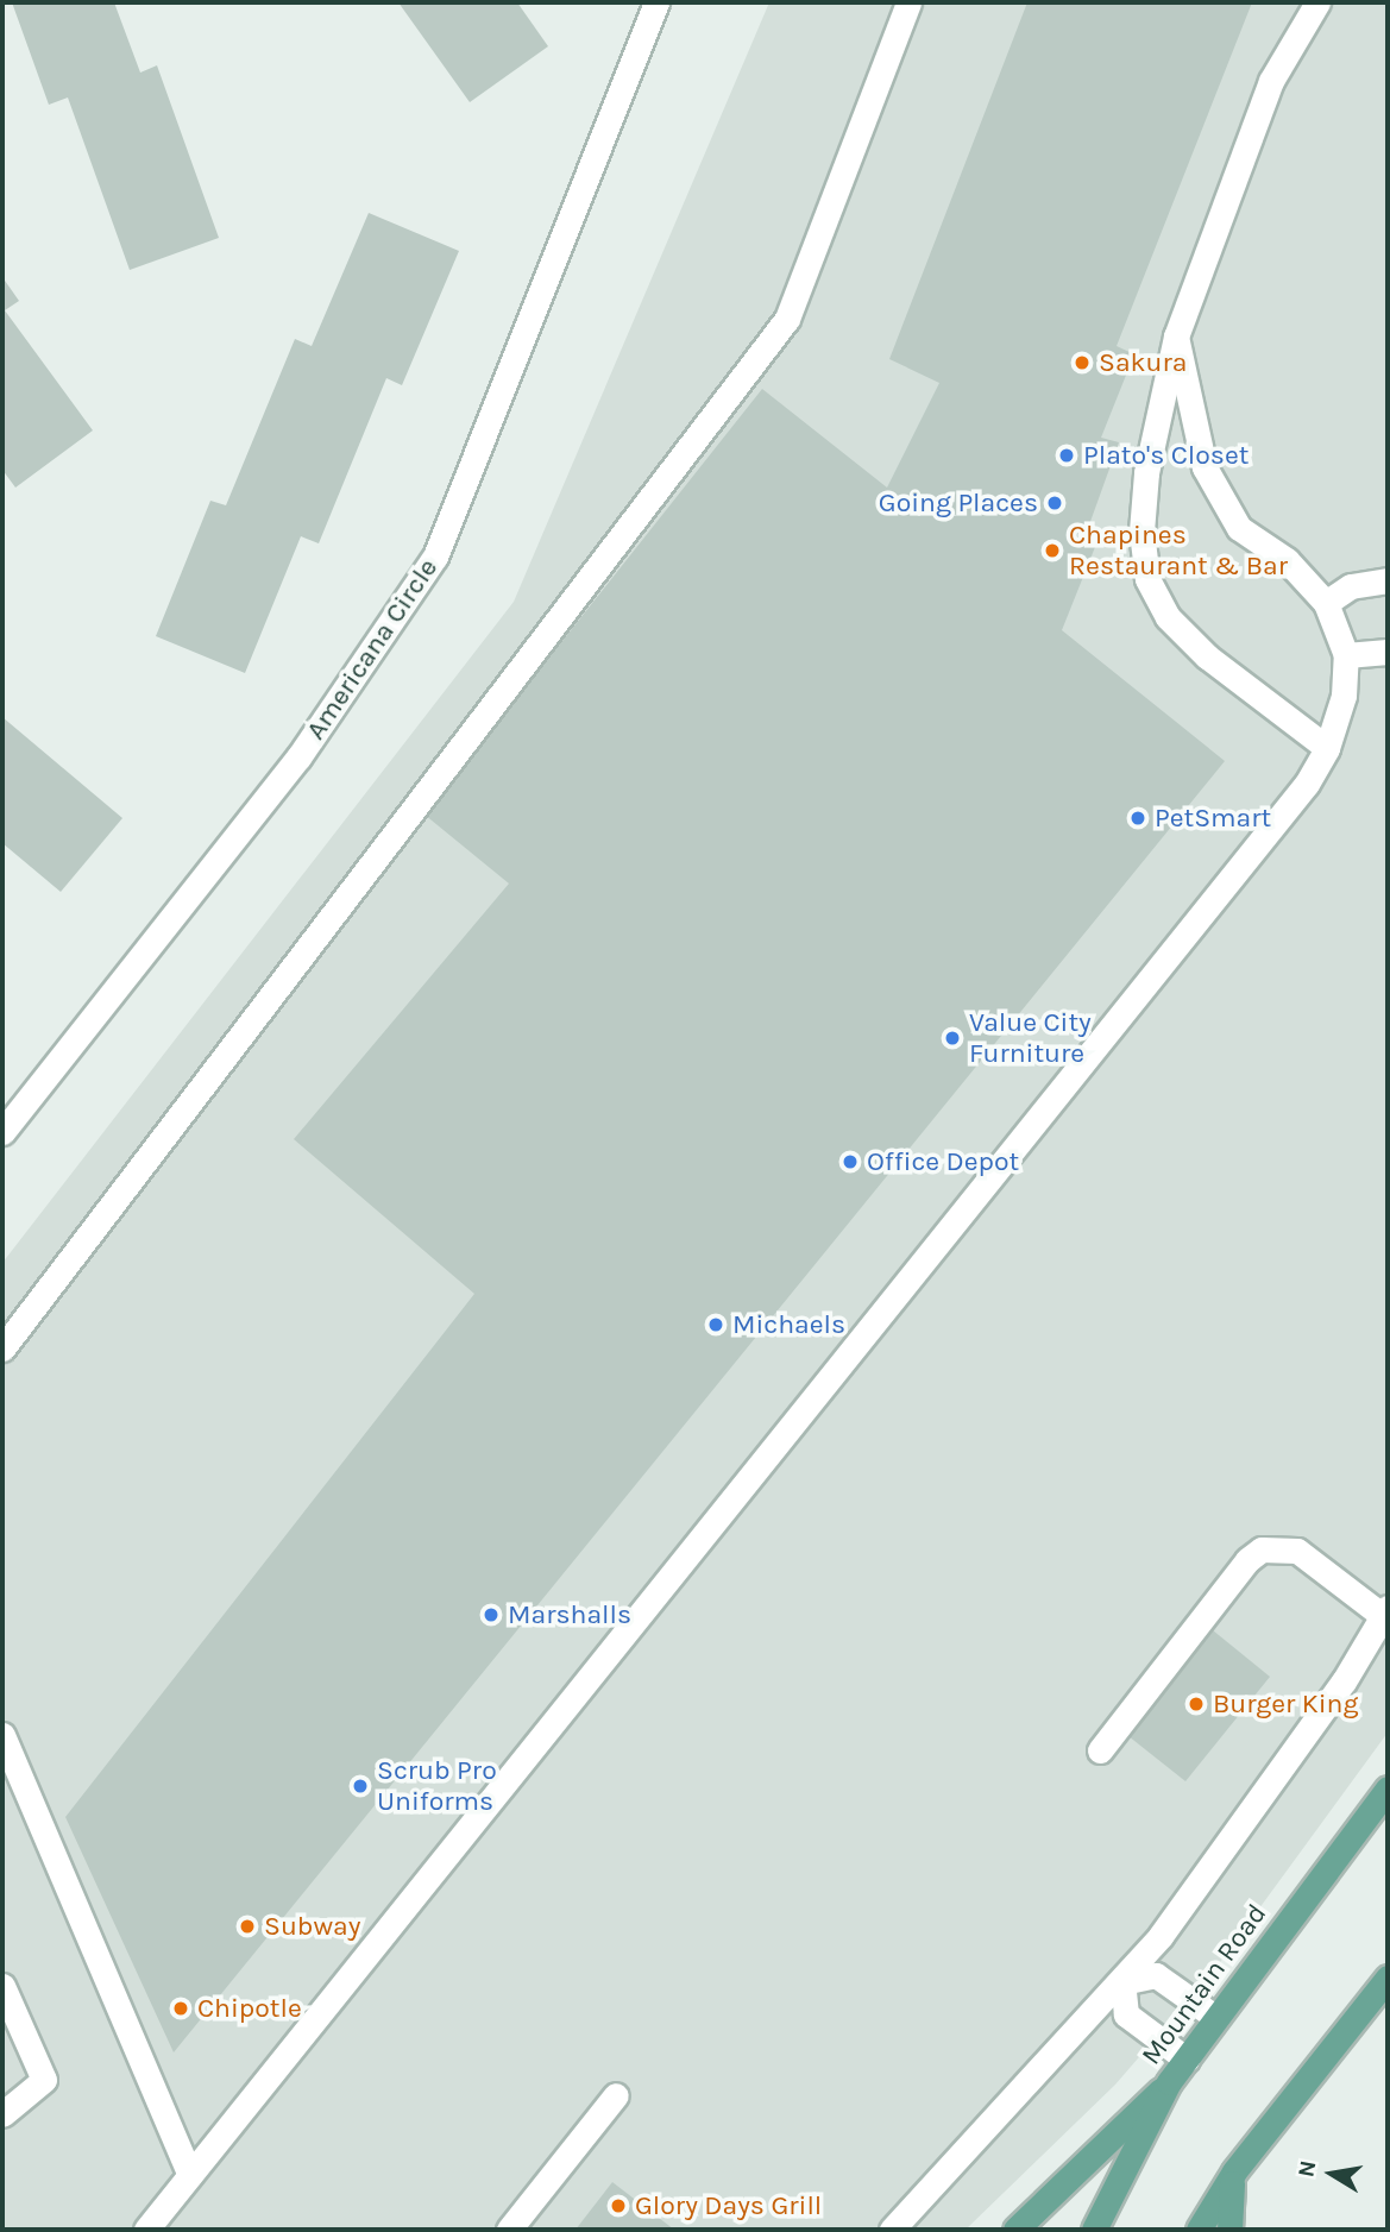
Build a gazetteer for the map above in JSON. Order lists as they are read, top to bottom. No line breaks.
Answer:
{"streets":{"main road":["Mountain Road"],"street":["Americana Circle"]},"places":["Sakura","Plato's Closet","Going Places","Chapines Restaurant & Bar","PetSmart","Value City Furniture","Office Depot","Michaels","Marshalls","Burger King","Scrub Pro Uniforms","Subway","Chipotle","Glory Days Grill"],"north":"left"}
